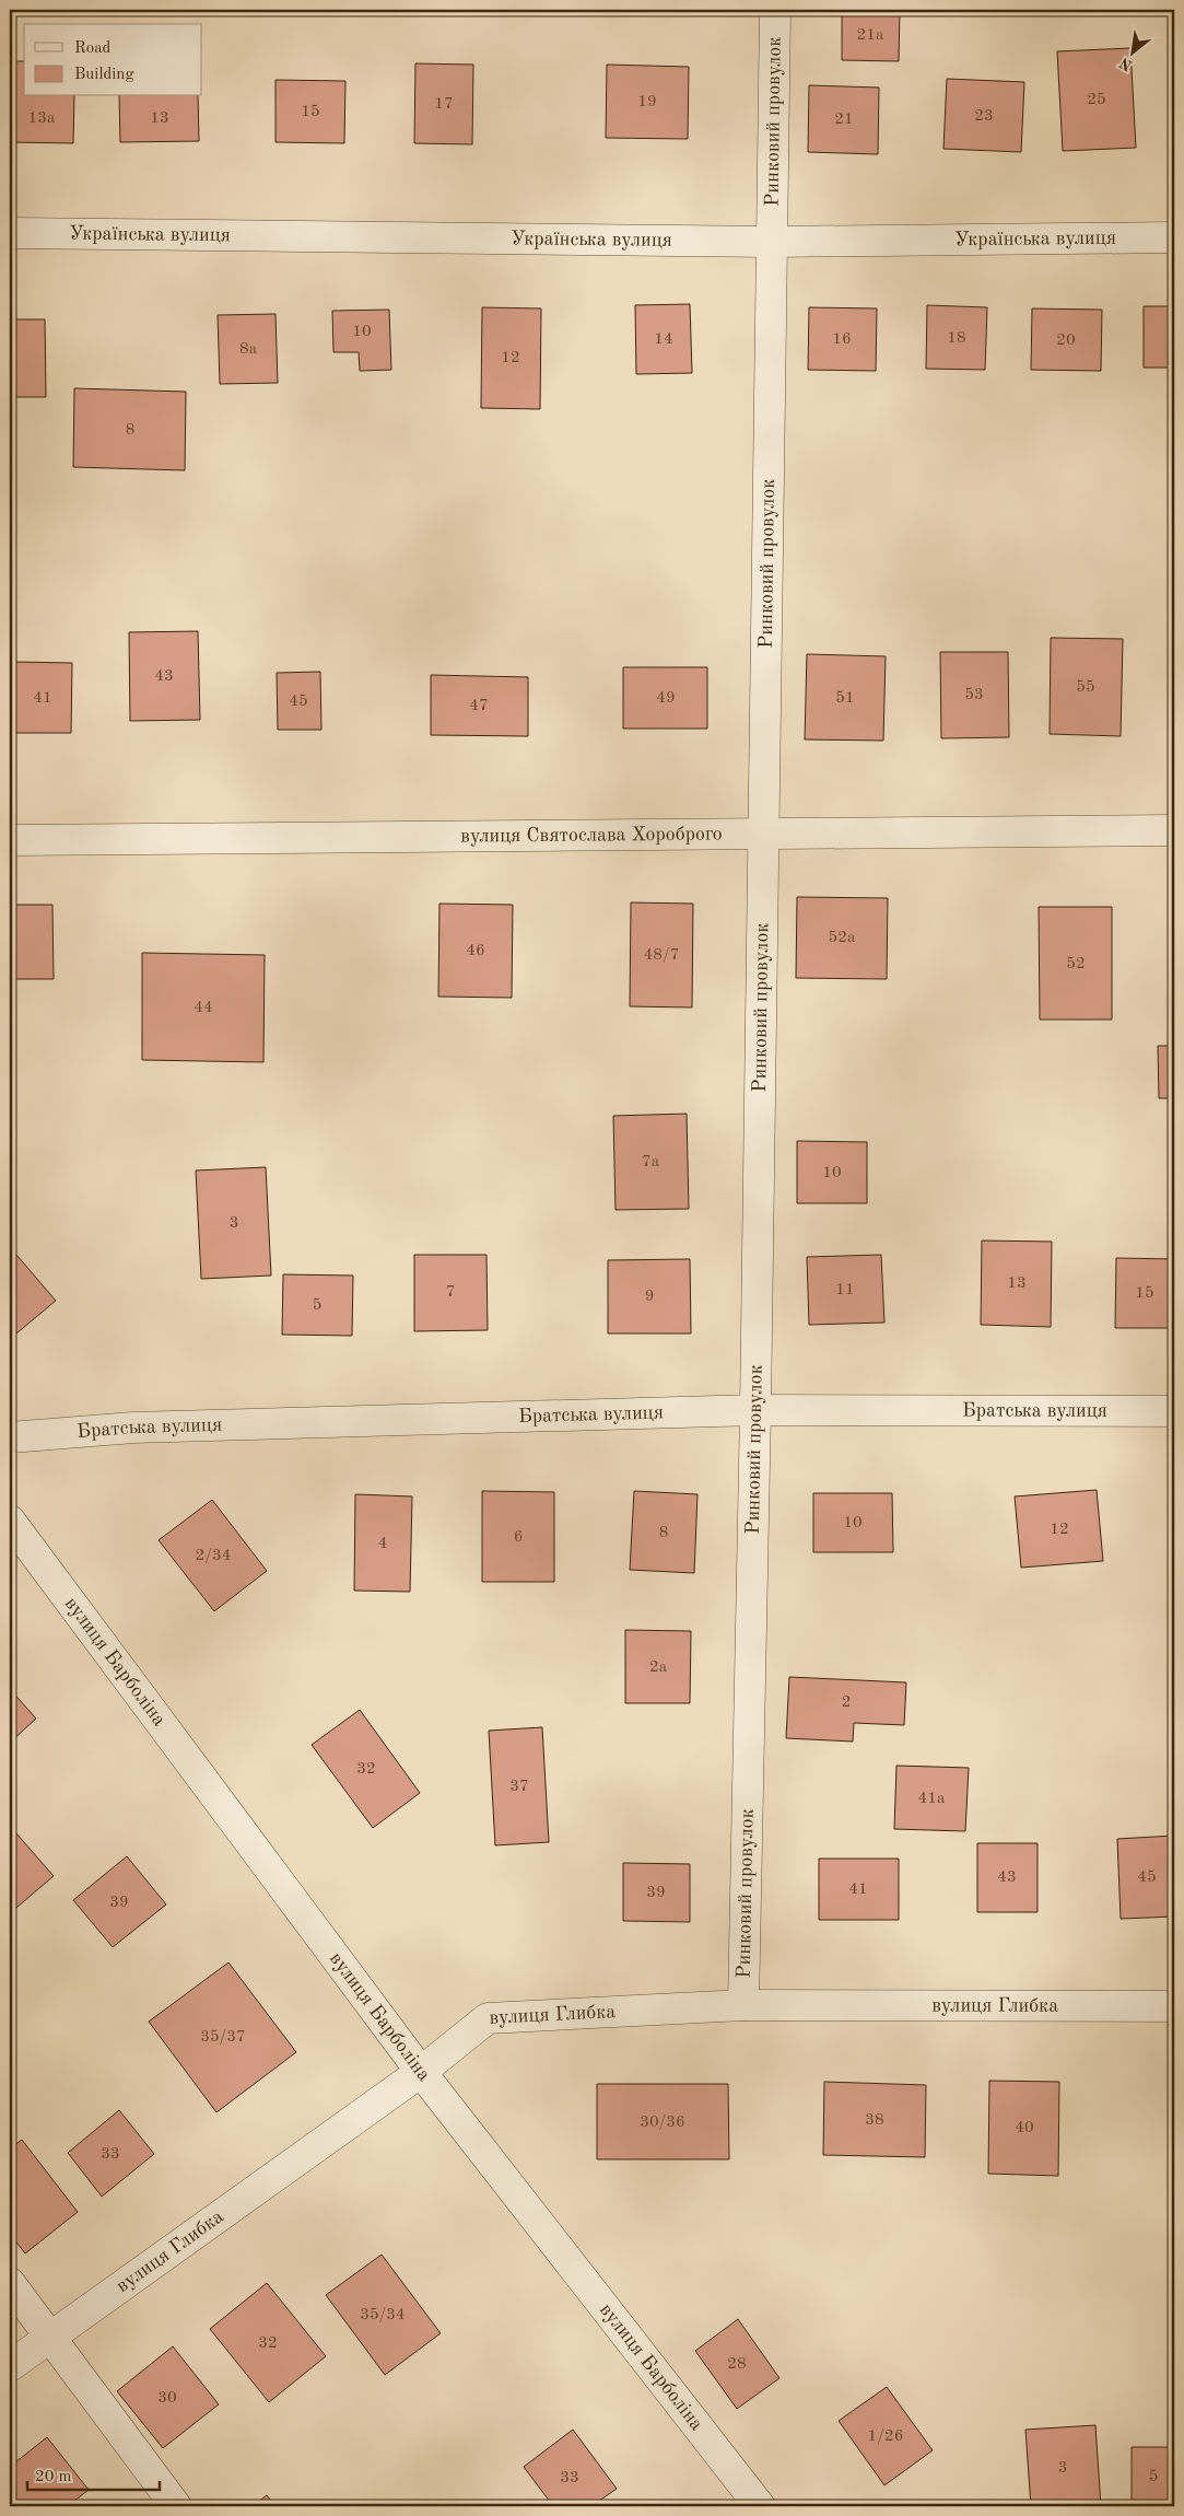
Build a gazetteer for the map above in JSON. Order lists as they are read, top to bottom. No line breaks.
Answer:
{"streets":{"street":["Ринковий провулок","Українська вулиця","вулиця Святослава Хороброго","Братська вулиця","вулиця Барболіна","вулиця Глибка"]},"crossings":[["Ринковий провулок","Українська вулиця"],["Ринковий провулок","вулиця Святослава Хороброго"],["Ринковий провулок","Братська вулиця"],["Ринковий провулок","вулиця Глибка"],["вулиця Барболіна","вулиця Глибка"]],"house_numbers":["21а","25","19","17","15","23","13а","13","21","10","18","14","16","20","8а","12","8","43","55","53","41","49","51","45","47","52а","46","48/7","52","44","7а","10","3","13","11","7","15","9","5","10","12","8","6","4","2/34","2а","2","32","37","41а","43","45","41","39","39","35/37","38","30/36","40","33","35/34","32","28","30","1/26","3","5","33"],"legend":["Road","Building"],"scale_bar":"20 m","north":"bottom left"}
